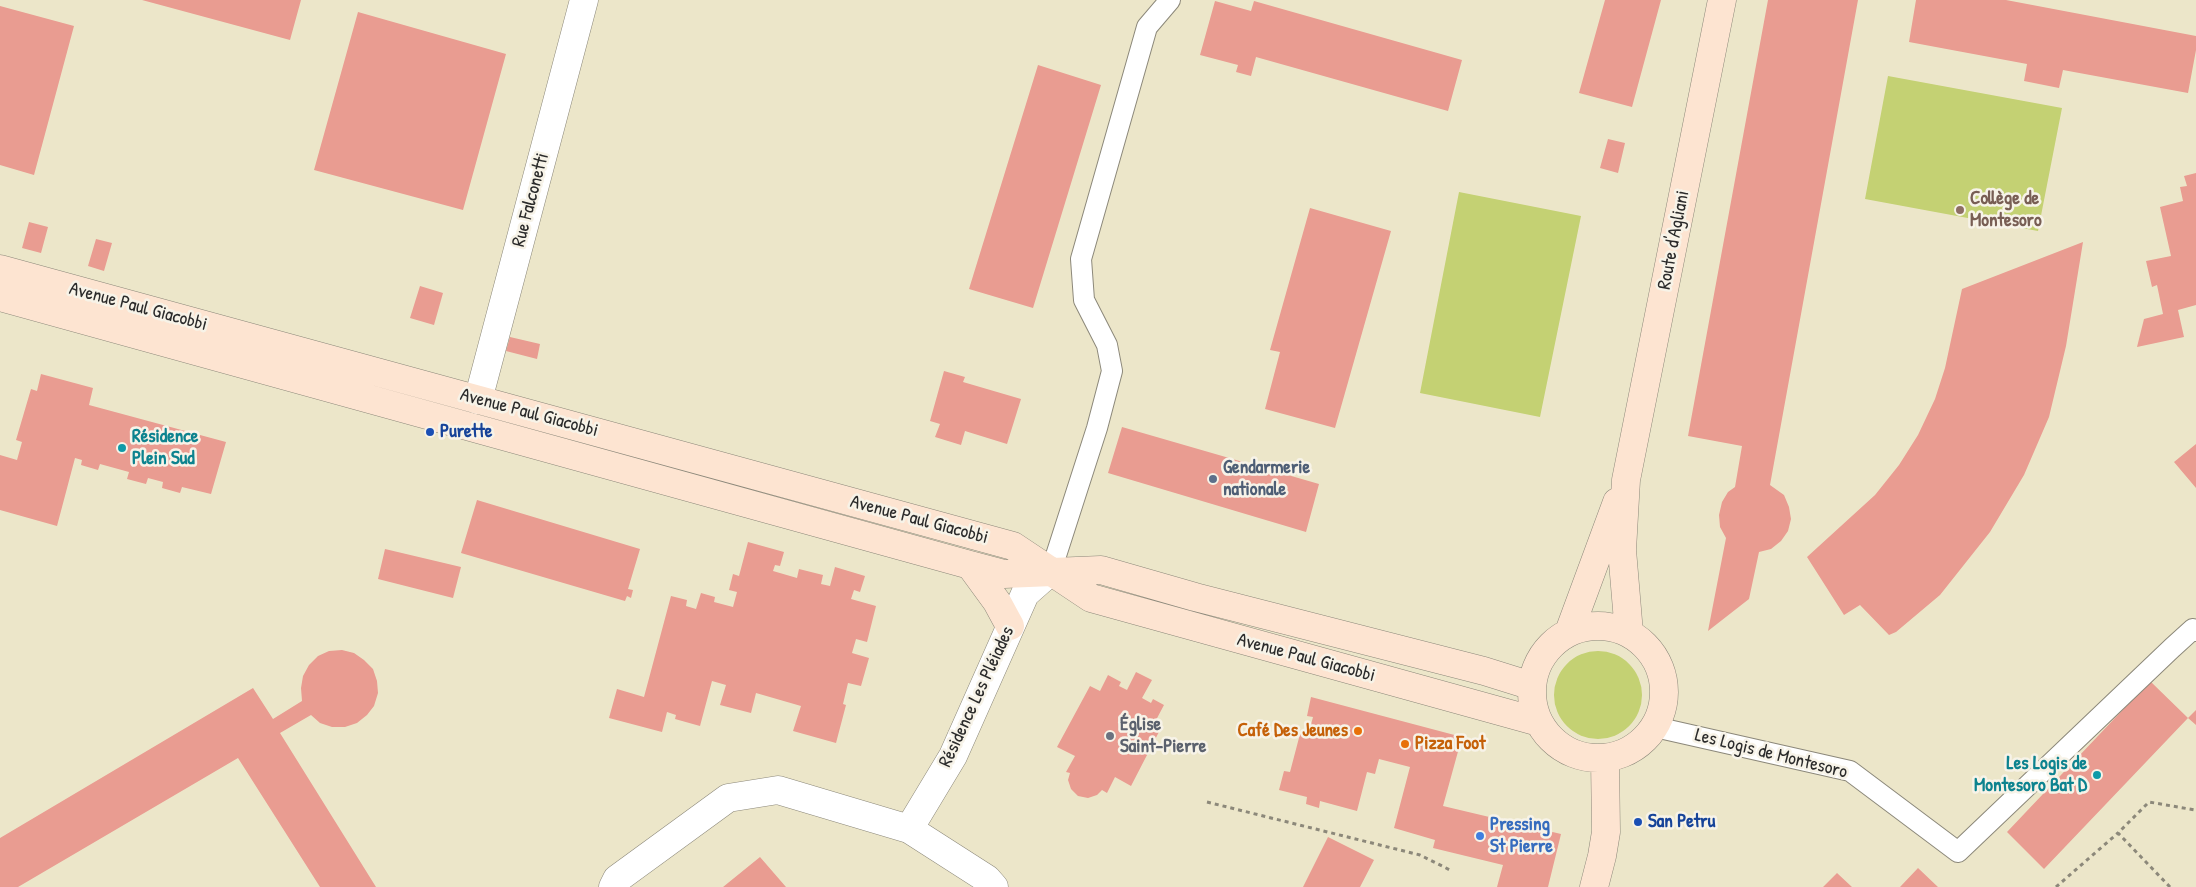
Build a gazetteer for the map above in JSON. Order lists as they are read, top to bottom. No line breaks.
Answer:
{"streets":{"main road":["Route d'Agliani","Avenue Paul Giacobbi"],"street":["Rue Falconetti","Résidence Les Pléiades"],"lane":["Les Logis de Montesoro"]},"crossings":[["Rue Falconetti","Avenue Paul Giacobbi"],["Route d'Agliani","Avenue Paul Giacobbi"],["Route d'Agliani","Les Logis de Montesoro"],["Avenue Paul Giacobbi","Résidence Les Pléiades"],["Avenue Paul Giacobbi","Les Logis de Montesoro"]],"places":["Collège de Montesoro","Purette","Résidence Plein Sud","Gendarmerie nationale","Café Des Jeunes","Église Saint-Pierre","Pizza Foot","Les Logis de Montesoro Bat D","San Petru","Pressing St Pierre"]}
